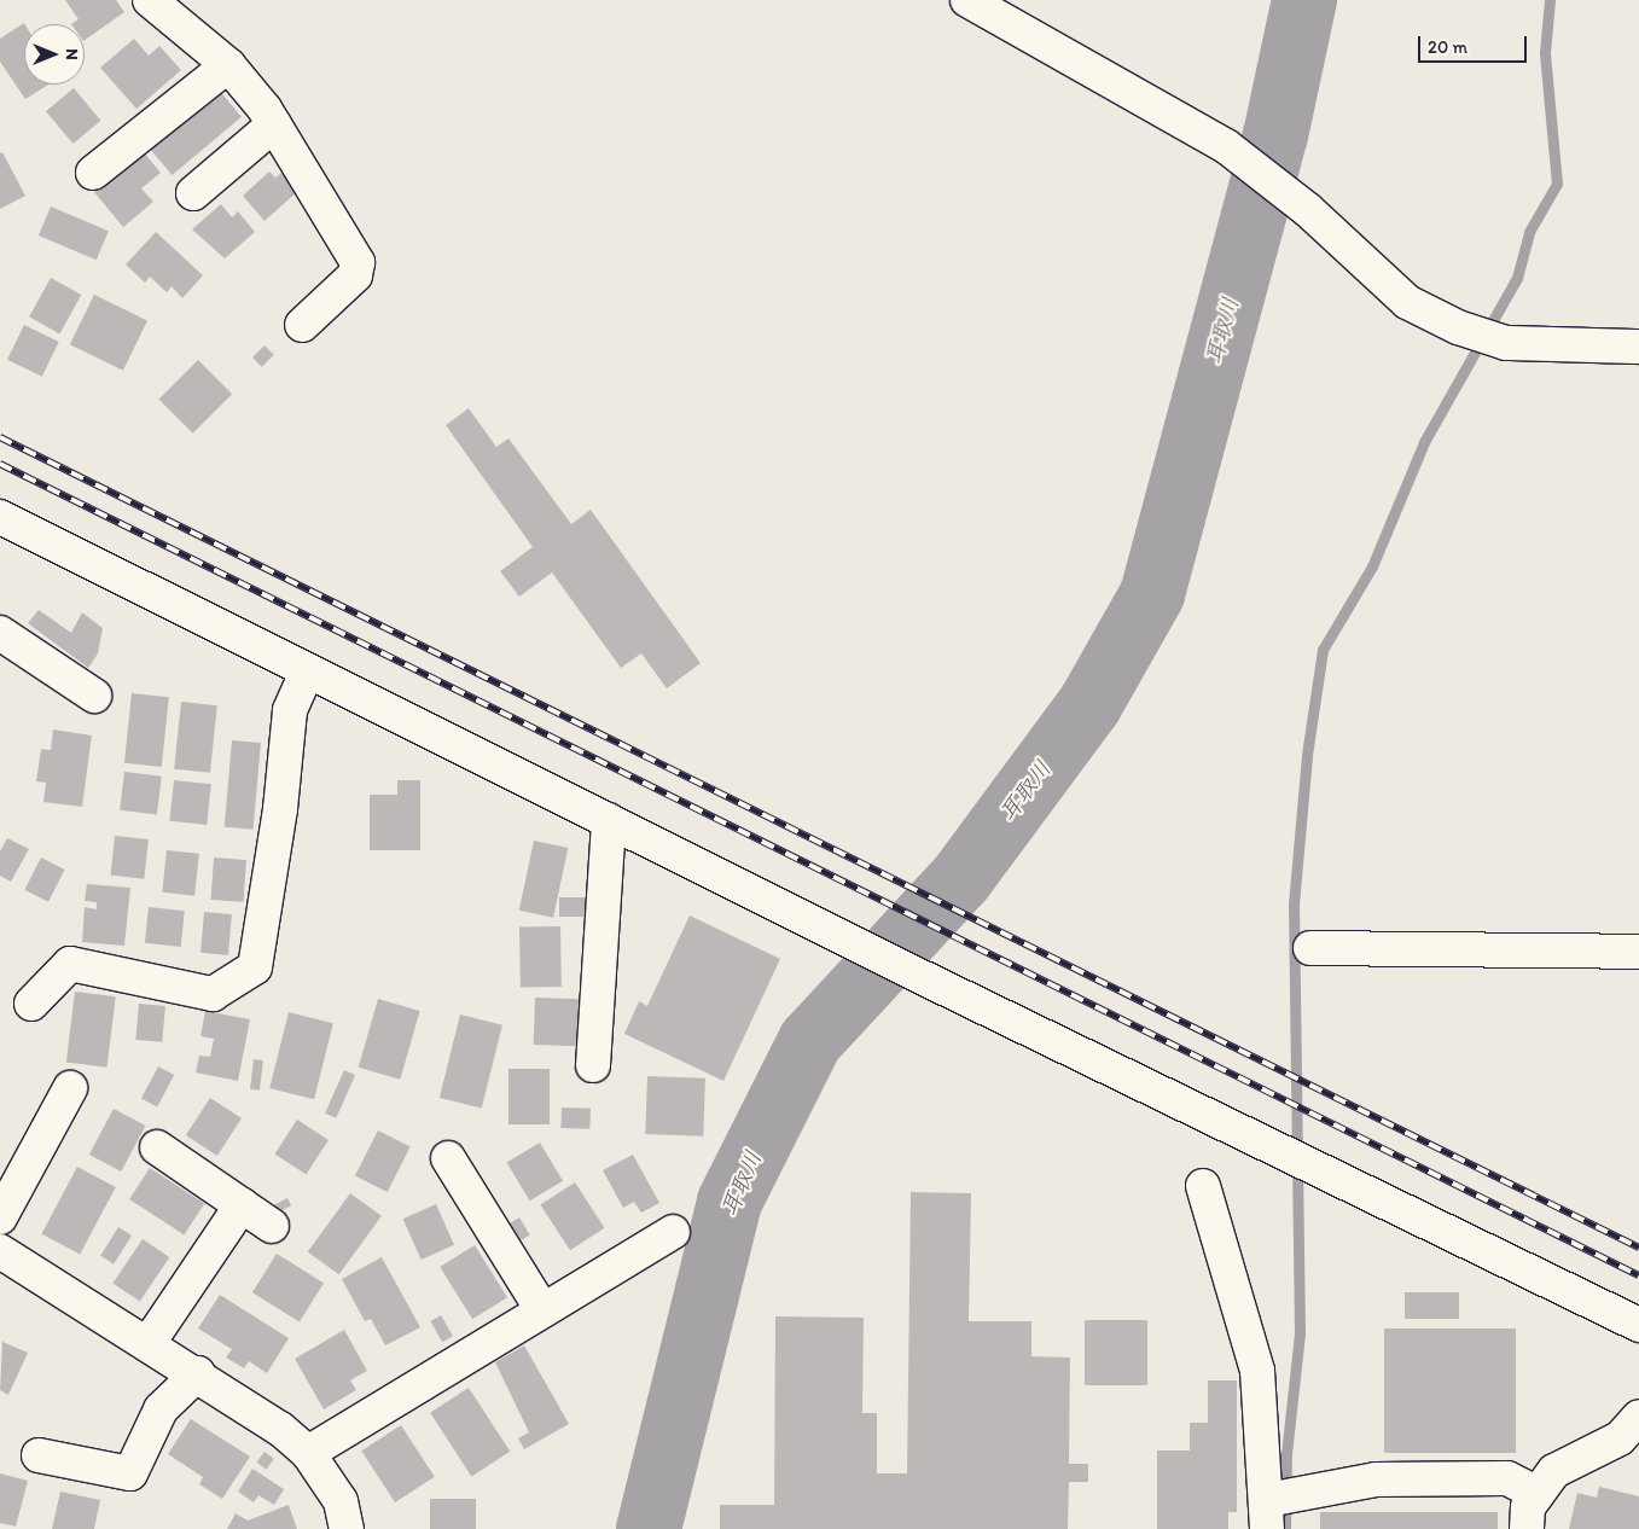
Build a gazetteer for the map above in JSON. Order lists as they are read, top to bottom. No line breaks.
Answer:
{"water":["耳取川"],"scale_bar":"20 m","north":"right"}
